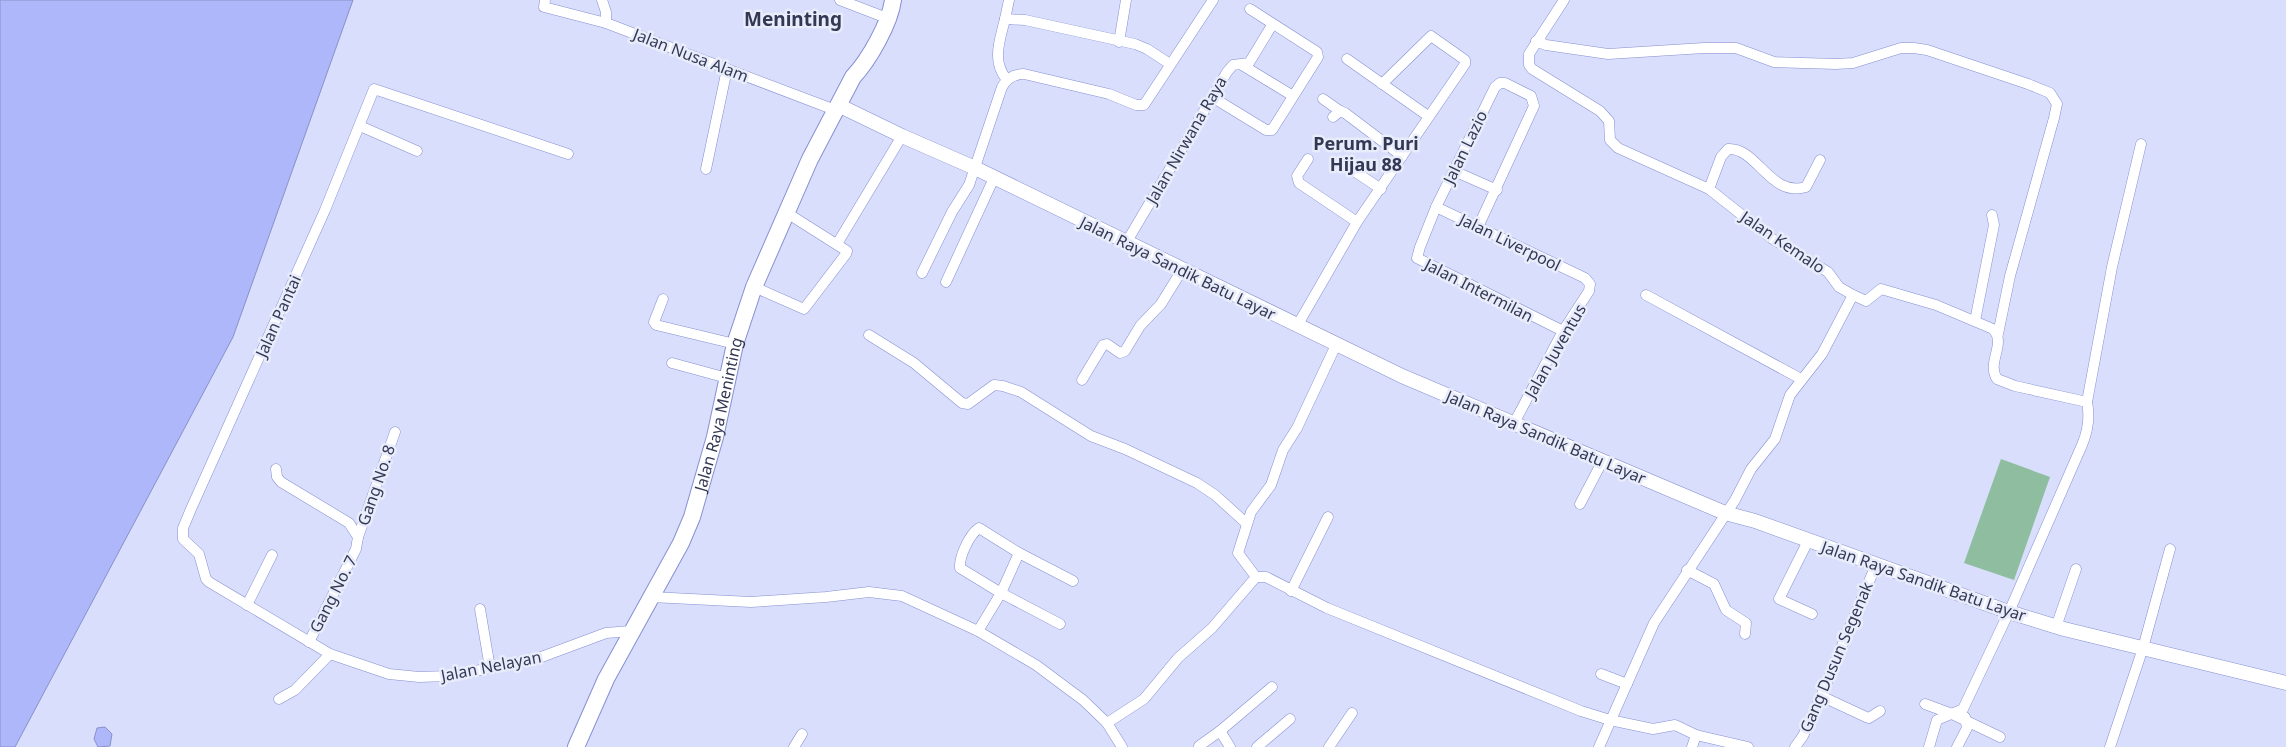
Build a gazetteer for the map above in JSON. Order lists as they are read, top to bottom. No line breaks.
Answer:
{"streets":{"highway":["Jalan Raya Meninting"],"main road":["Jalan Raya Sandik Batu Layar"],"street":["Jalan Nusa Alam","Jalan Nirwana Raya","Jalan Lazio","Jalan Liverpool","Jalan Kemalo","Jalan Intermilan","Jalan Pantai","Jalan Juventus","Gang No. 8","Gang No. 7","Gang Dusun Segenak","Jalan Nelayan"]},"crossings":[["Jalan Nusa Alam","Jalan Raya Sandik Batu Layar"],["Jalan Nusa Alam","Jalan Raya Meninting"],["Jalan Nirwana Raya","Jalan Raya Sandik Batu Layar"],["Jalan Lazio","Jalan Liverpool"],["Jalan Lazio","Jalan Intermilan"],["Jalan Liverpool","Jalan Intermilan"],["Jalan Liverpool","Jalan Juventus"],["Jalan Raya Sandik Batu Layar","Jalan Juventus"],["Jalan Raya Sandik Batu Layar","Jalan Raya Meninting"],["Jalan Raya Sandik Batu Layar","Gang Dusun Segenak"],["Jalan Intermilan","Jalan Juventus"],["Jalan Pantai","Jalan Nelayan"],["Jalan Raya Meninting","Jalan Nelayan"],["Gang No. 8","Gang No. 7"],["Gang No. 7","Jalan Nelayan"]],"districts":["Meninting","Perum. Puri Hijau 88"]}
